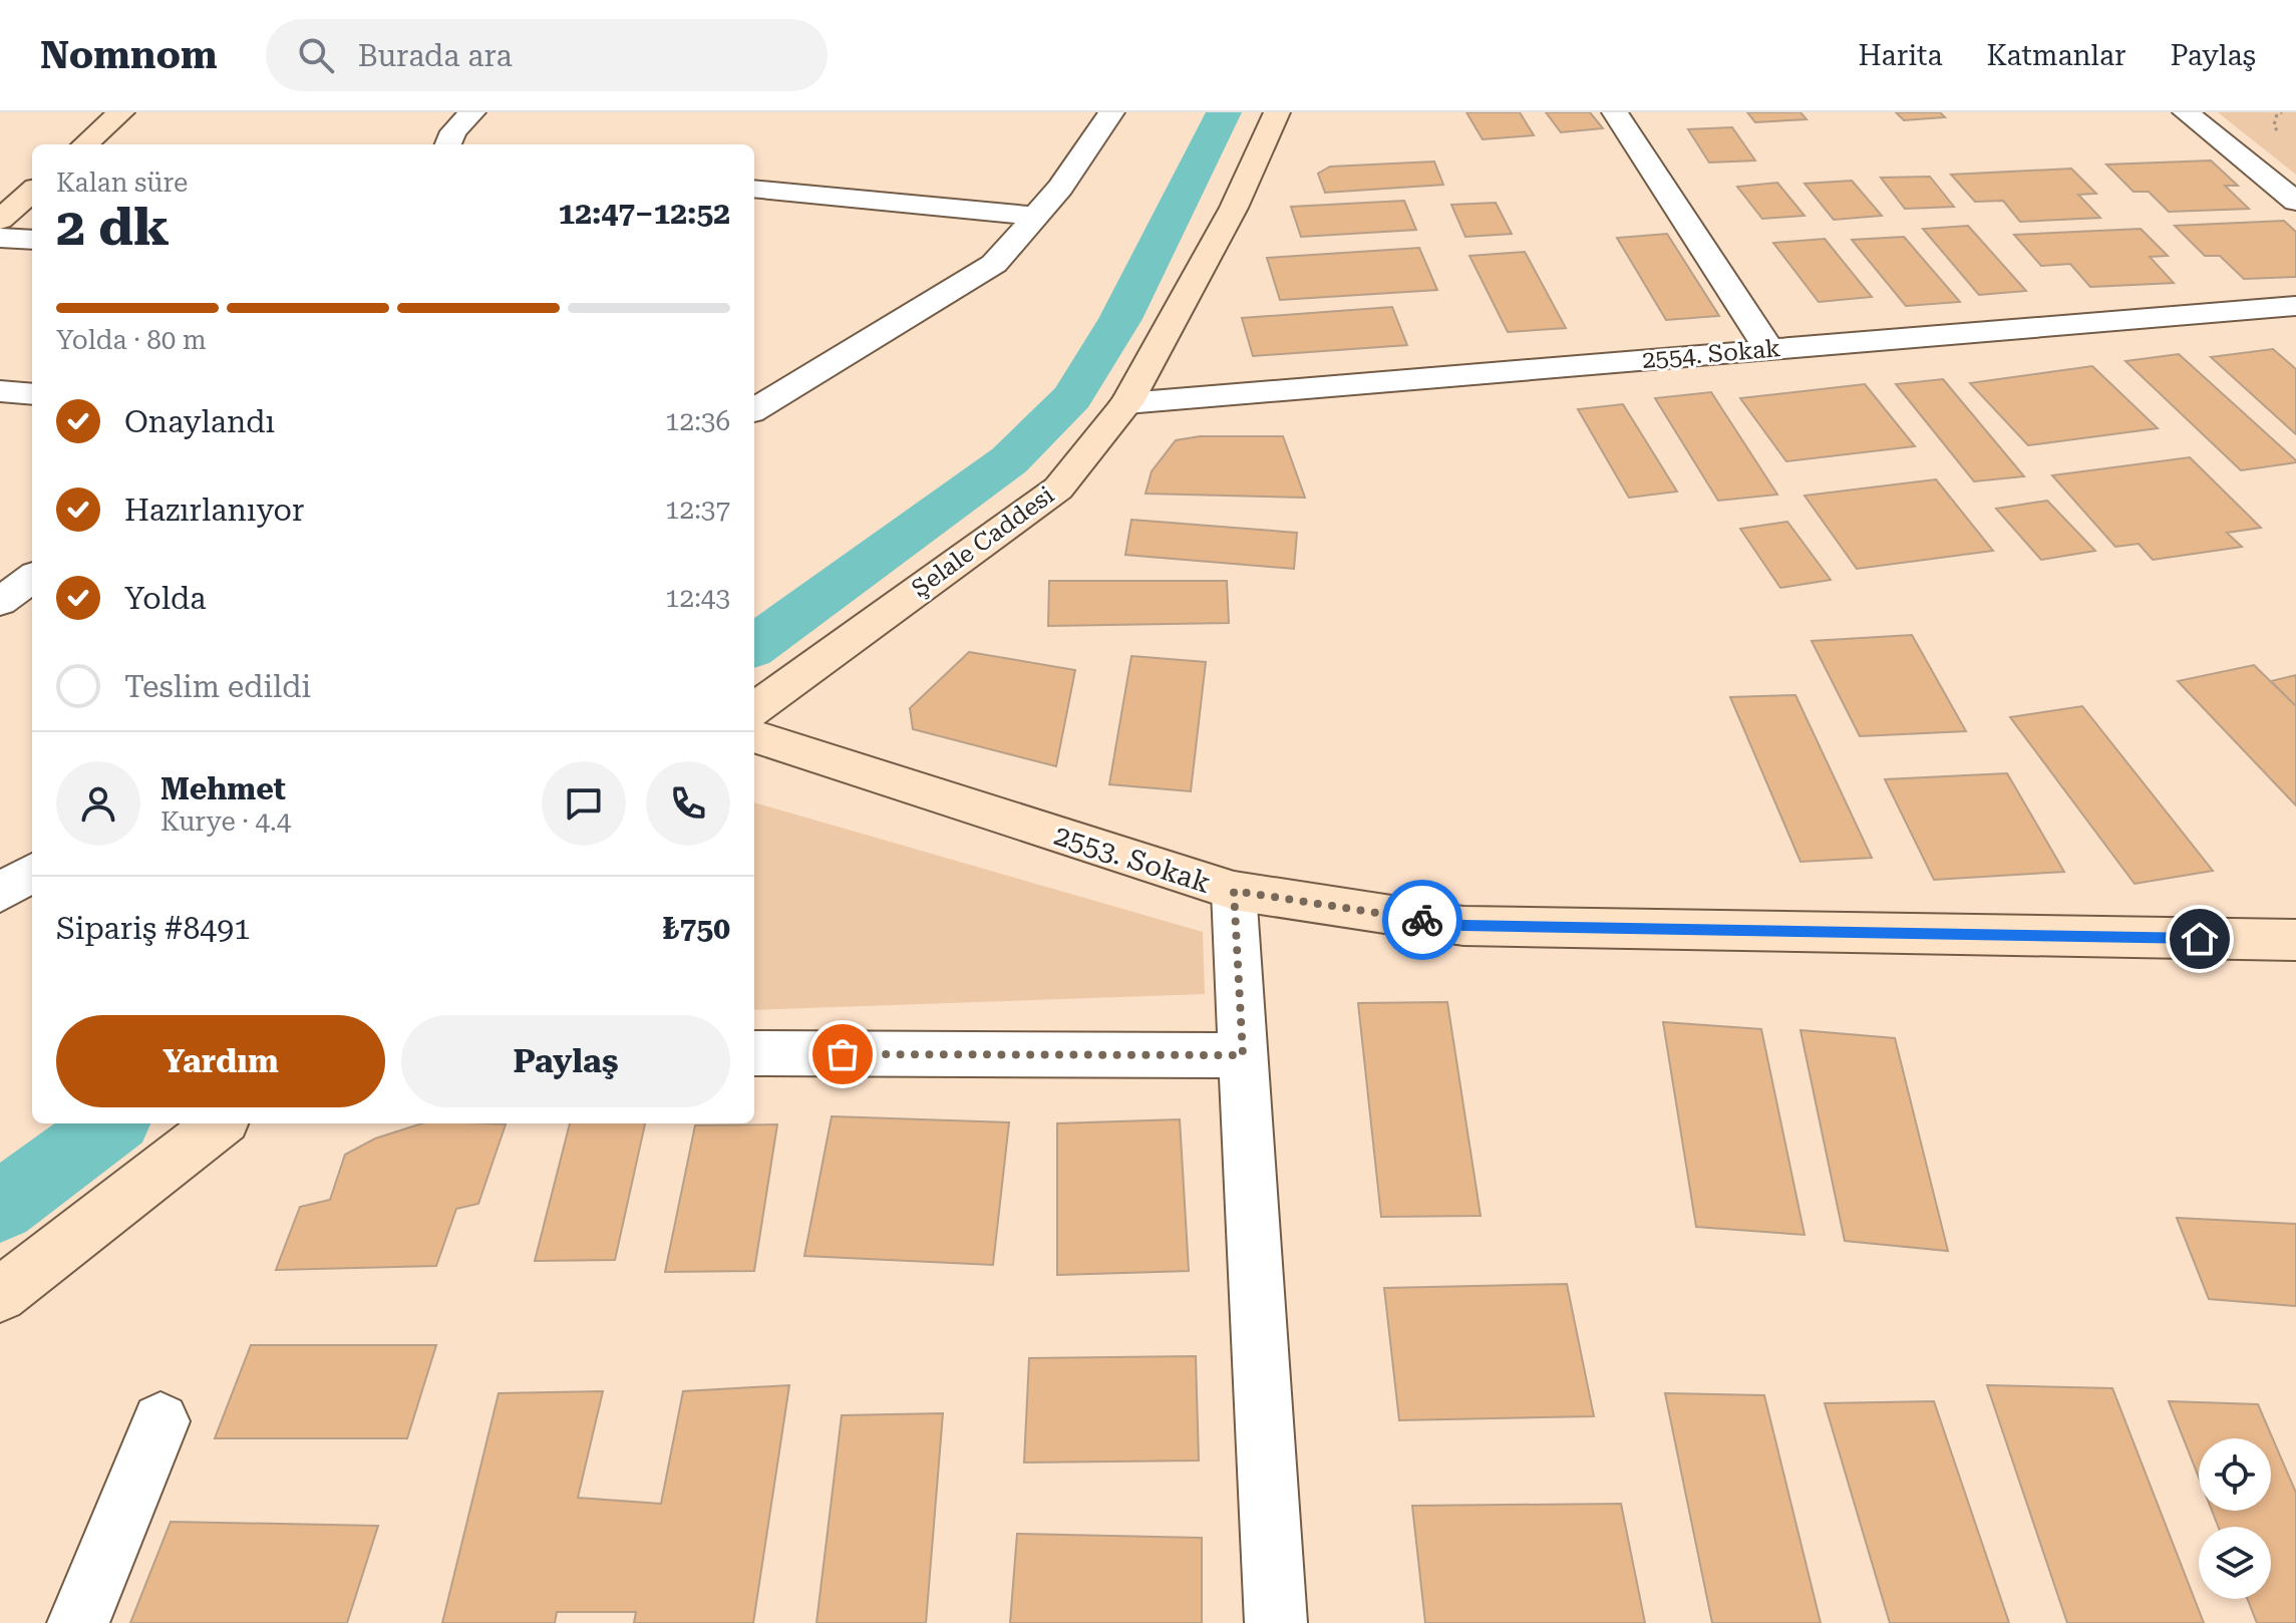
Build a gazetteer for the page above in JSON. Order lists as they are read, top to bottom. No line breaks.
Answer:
{"streets":{"street":["2554. Sokak","Şelale Caddesi","2553. Sokak"]},"crossings":[["2554. Sokak","Şelale Caddesi"]],"page":{"header":"Nomnom","search":"Burada ara","nav":["Harita","Katmanlar","Paylaş"],"heading":["2 dk","Kalan süre","12:47–12:52"],"panel":["Mehmet","Kurye · 4.4","Sipariş #8491","₺750"],"bar":"Yolda · 80 m","list":[["Onaylandı","12:36"],["Hazırlanıyor","12:37"],["Yolda","12:43"],"Teslim edildi"],"buttons":["Yardım","Paylaş"]}}
